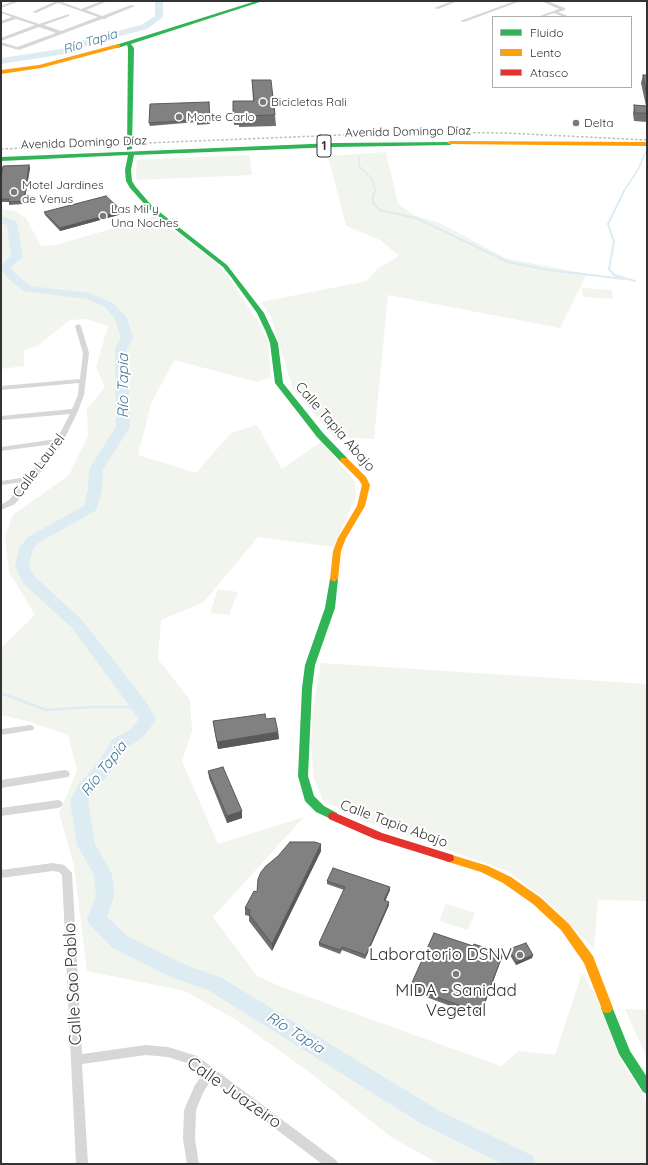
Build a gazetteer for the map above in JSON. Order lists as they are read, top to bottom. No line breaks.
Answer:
{"streets":{"main road":["Avenida Domingo Díaz","1","Calle Tapia Abajo"],"street":["Calle Laurel","Calle Sao Pablo","Calle Juazeiro"]},"crossings":[["Avenida Domingo Díaz","Calle Tapia Abajo"],["Calle Sao Pablo","Calle Juazeiro"]],"water":["Río Tapia"],"places":["Bicicletas Rali","Monte Carlo","Delta","Motel Jardines de Venus","Las Mil y Una Noches","Laboratorio DSNV","MIDA - Sanidad Vegetal"],"legend":["Fluido","Lento","Atasco"]}
